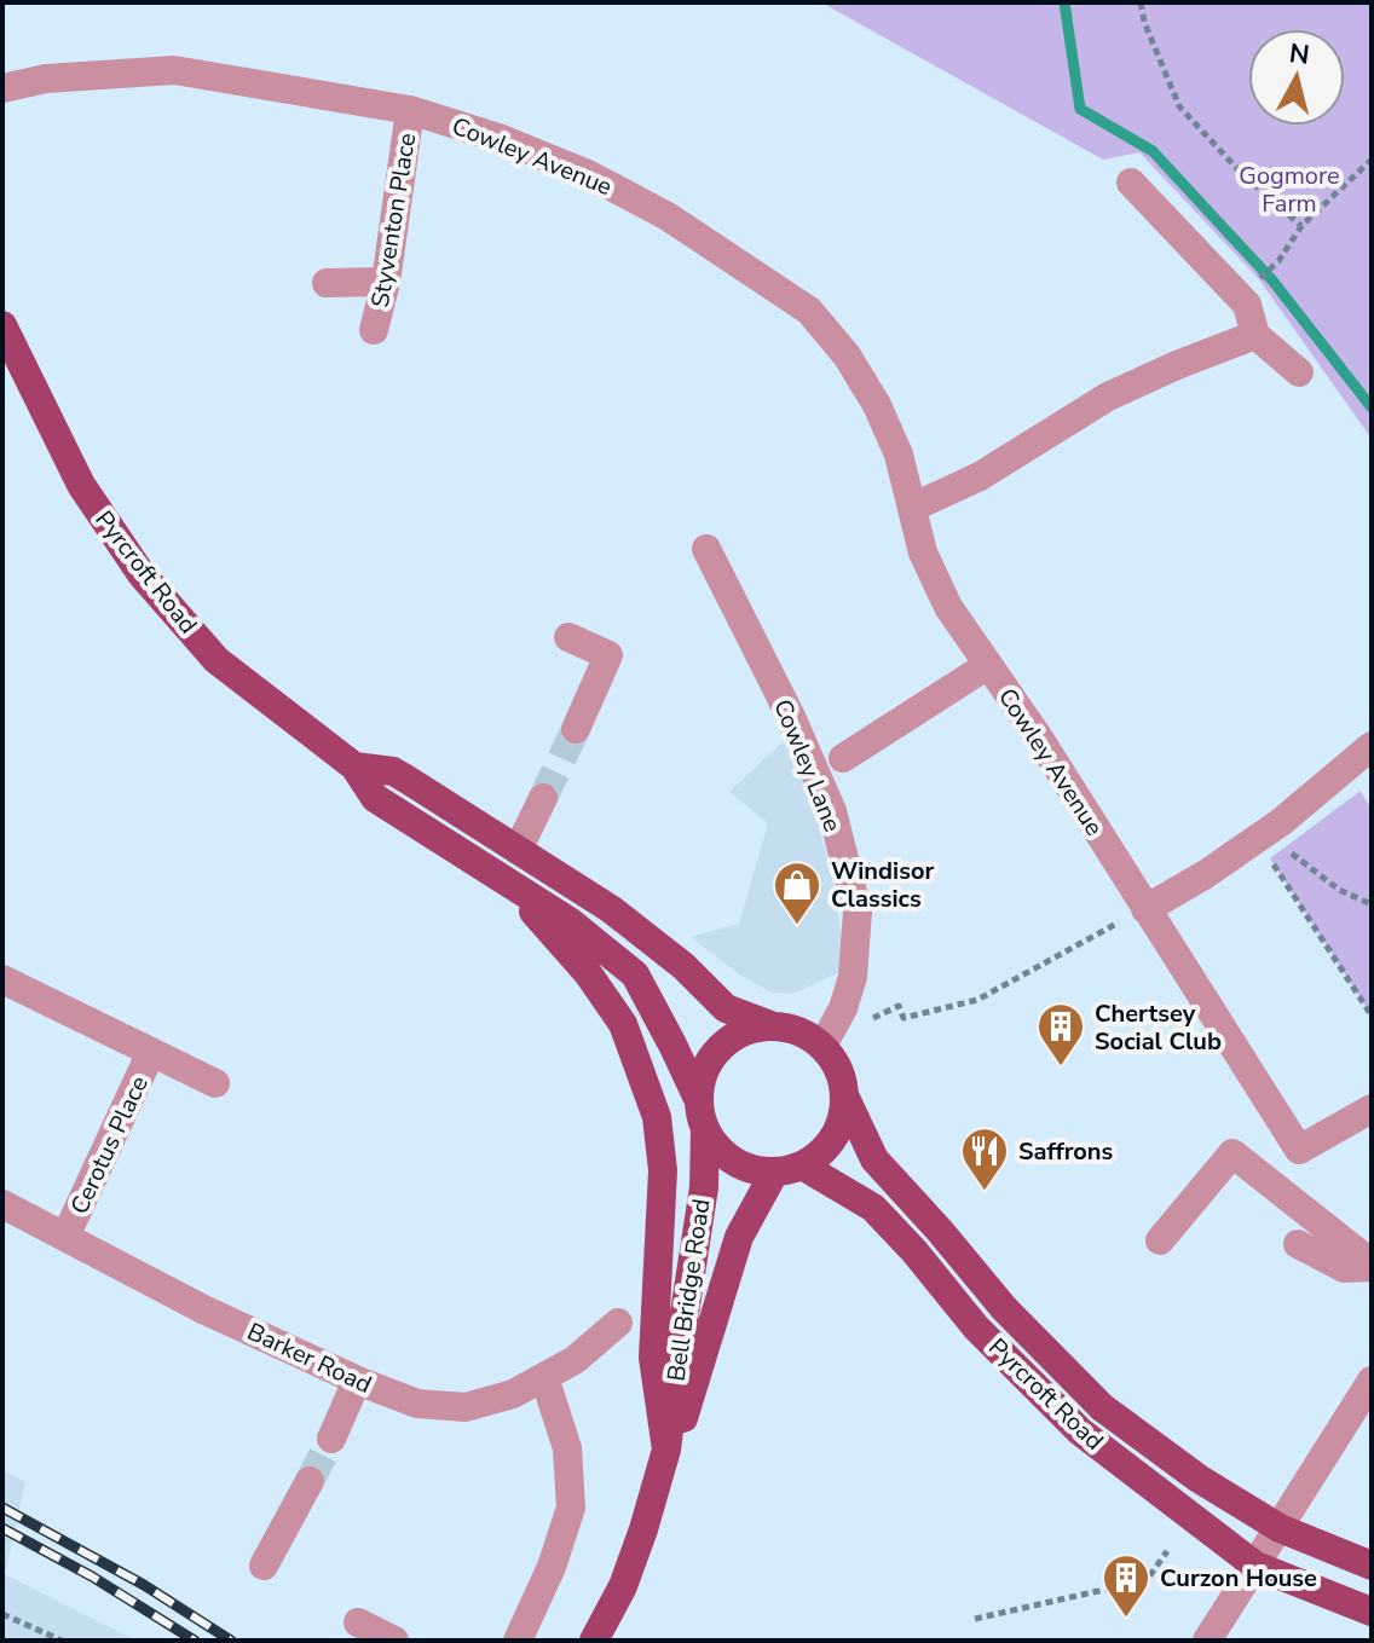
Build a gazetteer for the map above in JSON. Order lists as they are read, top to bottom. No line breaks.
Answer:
{"streets":{"main road":["Pyrcroft Road","Bell Bridge Road"],"street":["Cowley Avenue","Styventon Place","Cowley Lane","Cerotus Place","Barker Road"]},"crossings":[["Cowley Avenue","Styventon Place"],["Pyrcroft Road","Cowley Lane"],["Pyrcroft Road","Bell Bridge Road"],["Cowley Lane","Bell Bridge Road"],["Cerotus Place","Barker Road"]],"parks":["Gogmore Farm"],"places":{"shop":["Windisor Classics"],"building":["Chertsey Social Club","Curzon House"],"restaurant":["Saffrons"]},"north":"top"}
